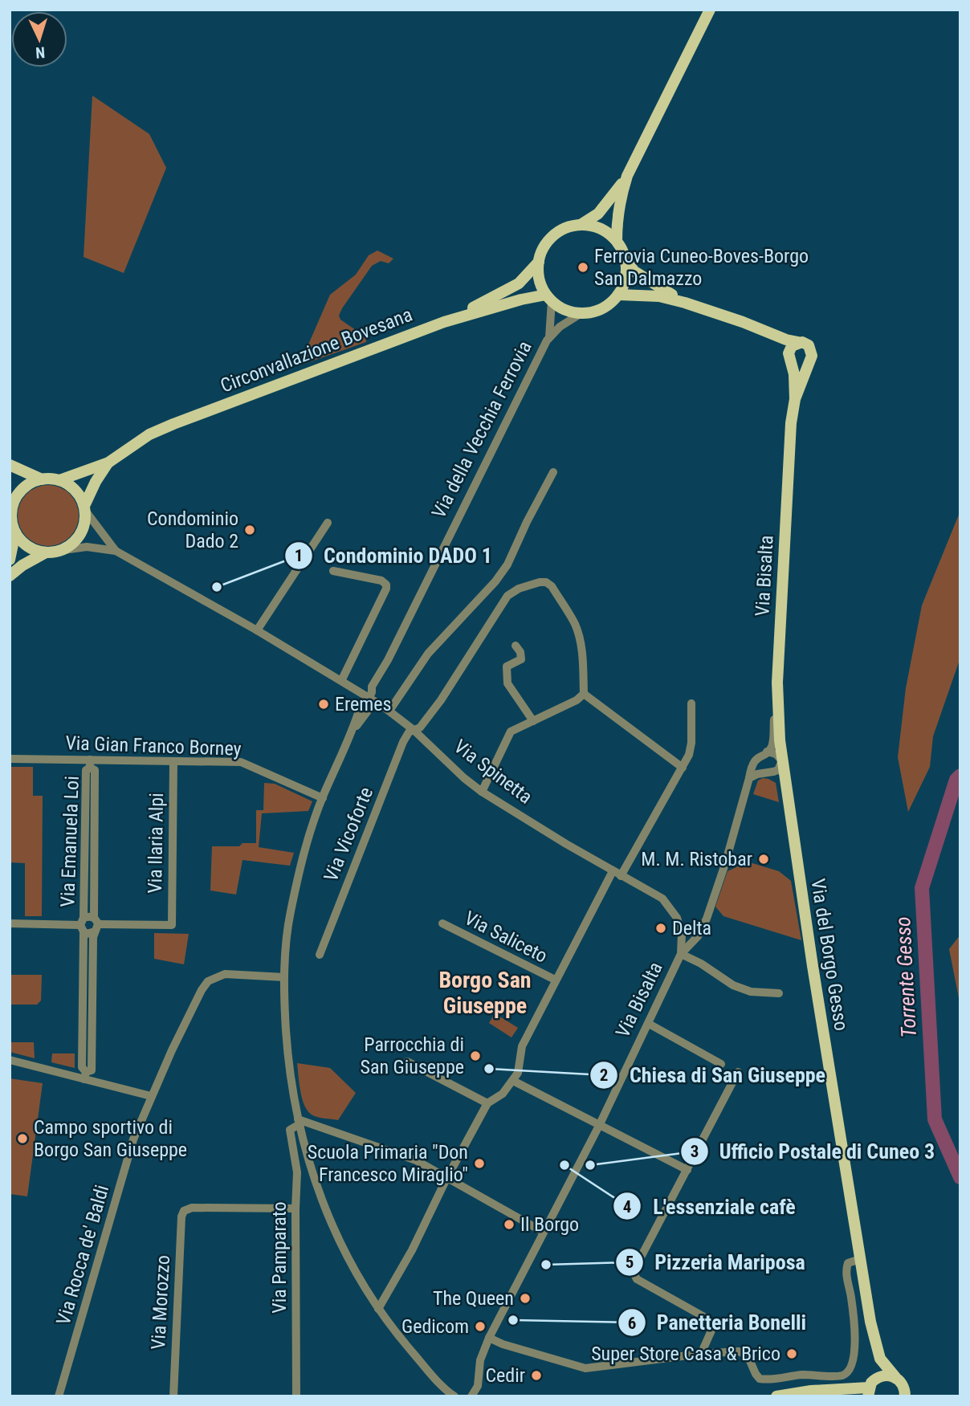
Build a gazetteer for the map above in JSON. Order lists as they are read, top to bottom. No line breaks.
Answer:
{"streets":{"main road":["Circonvallazione Bovesana","Via Bisalta","Via del Borgo Gesso"],"street":["Via della Vecchia Ferrovia","Via Gian Franco Borney","Via Spinetta","Via Vicoforte","Via Emanuela Loi","Via Ilaria Alpi","Via Saliceto","Via Rocca de' Baldi","Via Pamparato","Via Morozzo"]},"crossings":[["Circonvallazione Bovesana","Via della Vecchia Ferrovia"],["Circonvallazione Bovesana","Via Spinetta"],["Via della Vecchia Ferrovia","Via Gian Franco Borney"],["Via della Vecchia Ferrovia","Via Spinetta"],["Via della Vecchia Ferrovia","Via Rocca de' Baldi"],["Via della Vecchia Ferrovia","Via Pamparato"],["Via Bisalta","Via Spinetta"],["Via Bisalta","Via del Borgo Gesso"],["Via Gian Franco Borney","Via Emanuela Loi"],["Via Gian Franco Borney","Via Ilaria Alpi"],["Via Spinetta","Via Vicoforte"],["Via Emanuela Loi","Via Ilaria Alpi"],["Via Pamparato","Via Morozzo"]],"districts":["Borgo San Giuseppe"],"water":["Torrente Gesso"],"places":["Ferrovia Cuneo-Boves-Borgo San Dalmazzo","Condominio Dado 2","Condominio DADO 1","Eremes","M. M. Ristobar","Delta","Parrocchia di San Giuseppe","Chiesa di San Giuseppe","Campo sportivo di Borgo San Giuseppe","Scuola Primaria \"Don Francesco Miraglio\"","L'essenziale cafè","Ufficio Postale di Cuneo 3","Il Borgo","Pizzeria Mariposa","The Queen","Panetteria Bonelli","Gedicom","Super Store Casa & Brico","Cedir"],"north":"bottom"}
